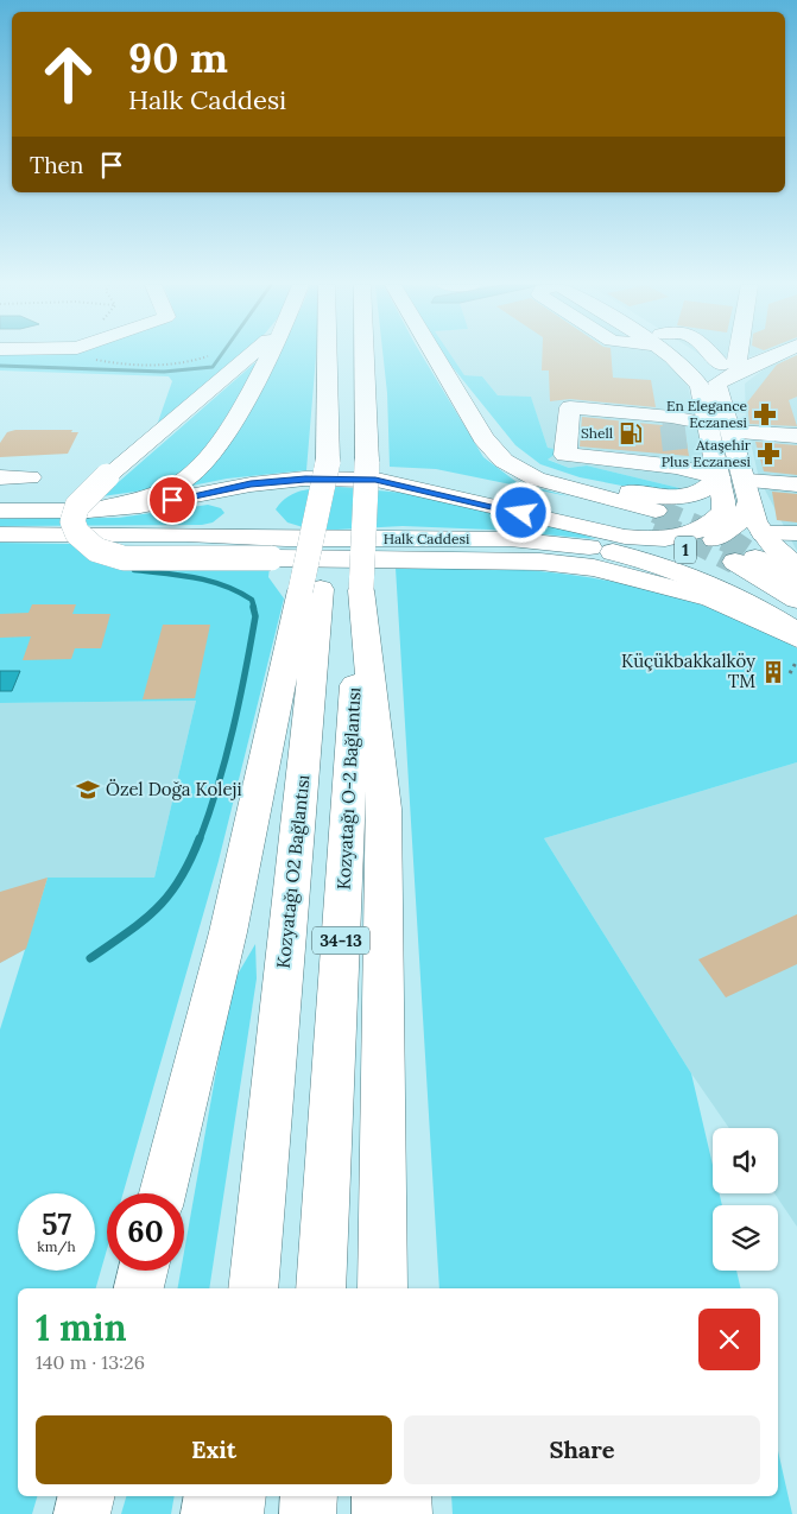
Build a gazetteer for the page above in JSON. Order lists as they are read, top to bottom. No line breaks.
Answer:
{"streets":{"main road":["Halk Caddesi","1","Kozyatağı O-2 Bağlantısı","Kozyatağı O2 Bağlantısı","34-13"]},"crossings":[["Halk Caddesi","1"],["Kozyatağı O2 Bağlantısı","34-13"]],"places":{"pharmacy":["En Elegance Eczanesi","Ataşehir Plus Eczanesi"],"fuel station":["Shell"],"building":["Küçükbakkalköy TM"],"school or university":["Özel Doğa Koleji"]},"page":{"turn":["90 m","Halk Caddesi"],"then":"Then","speed":"57 km/h","limit":"60","heading":["1 min","140 m · 13:26"],"buttons":["Exit","Share"]}}
